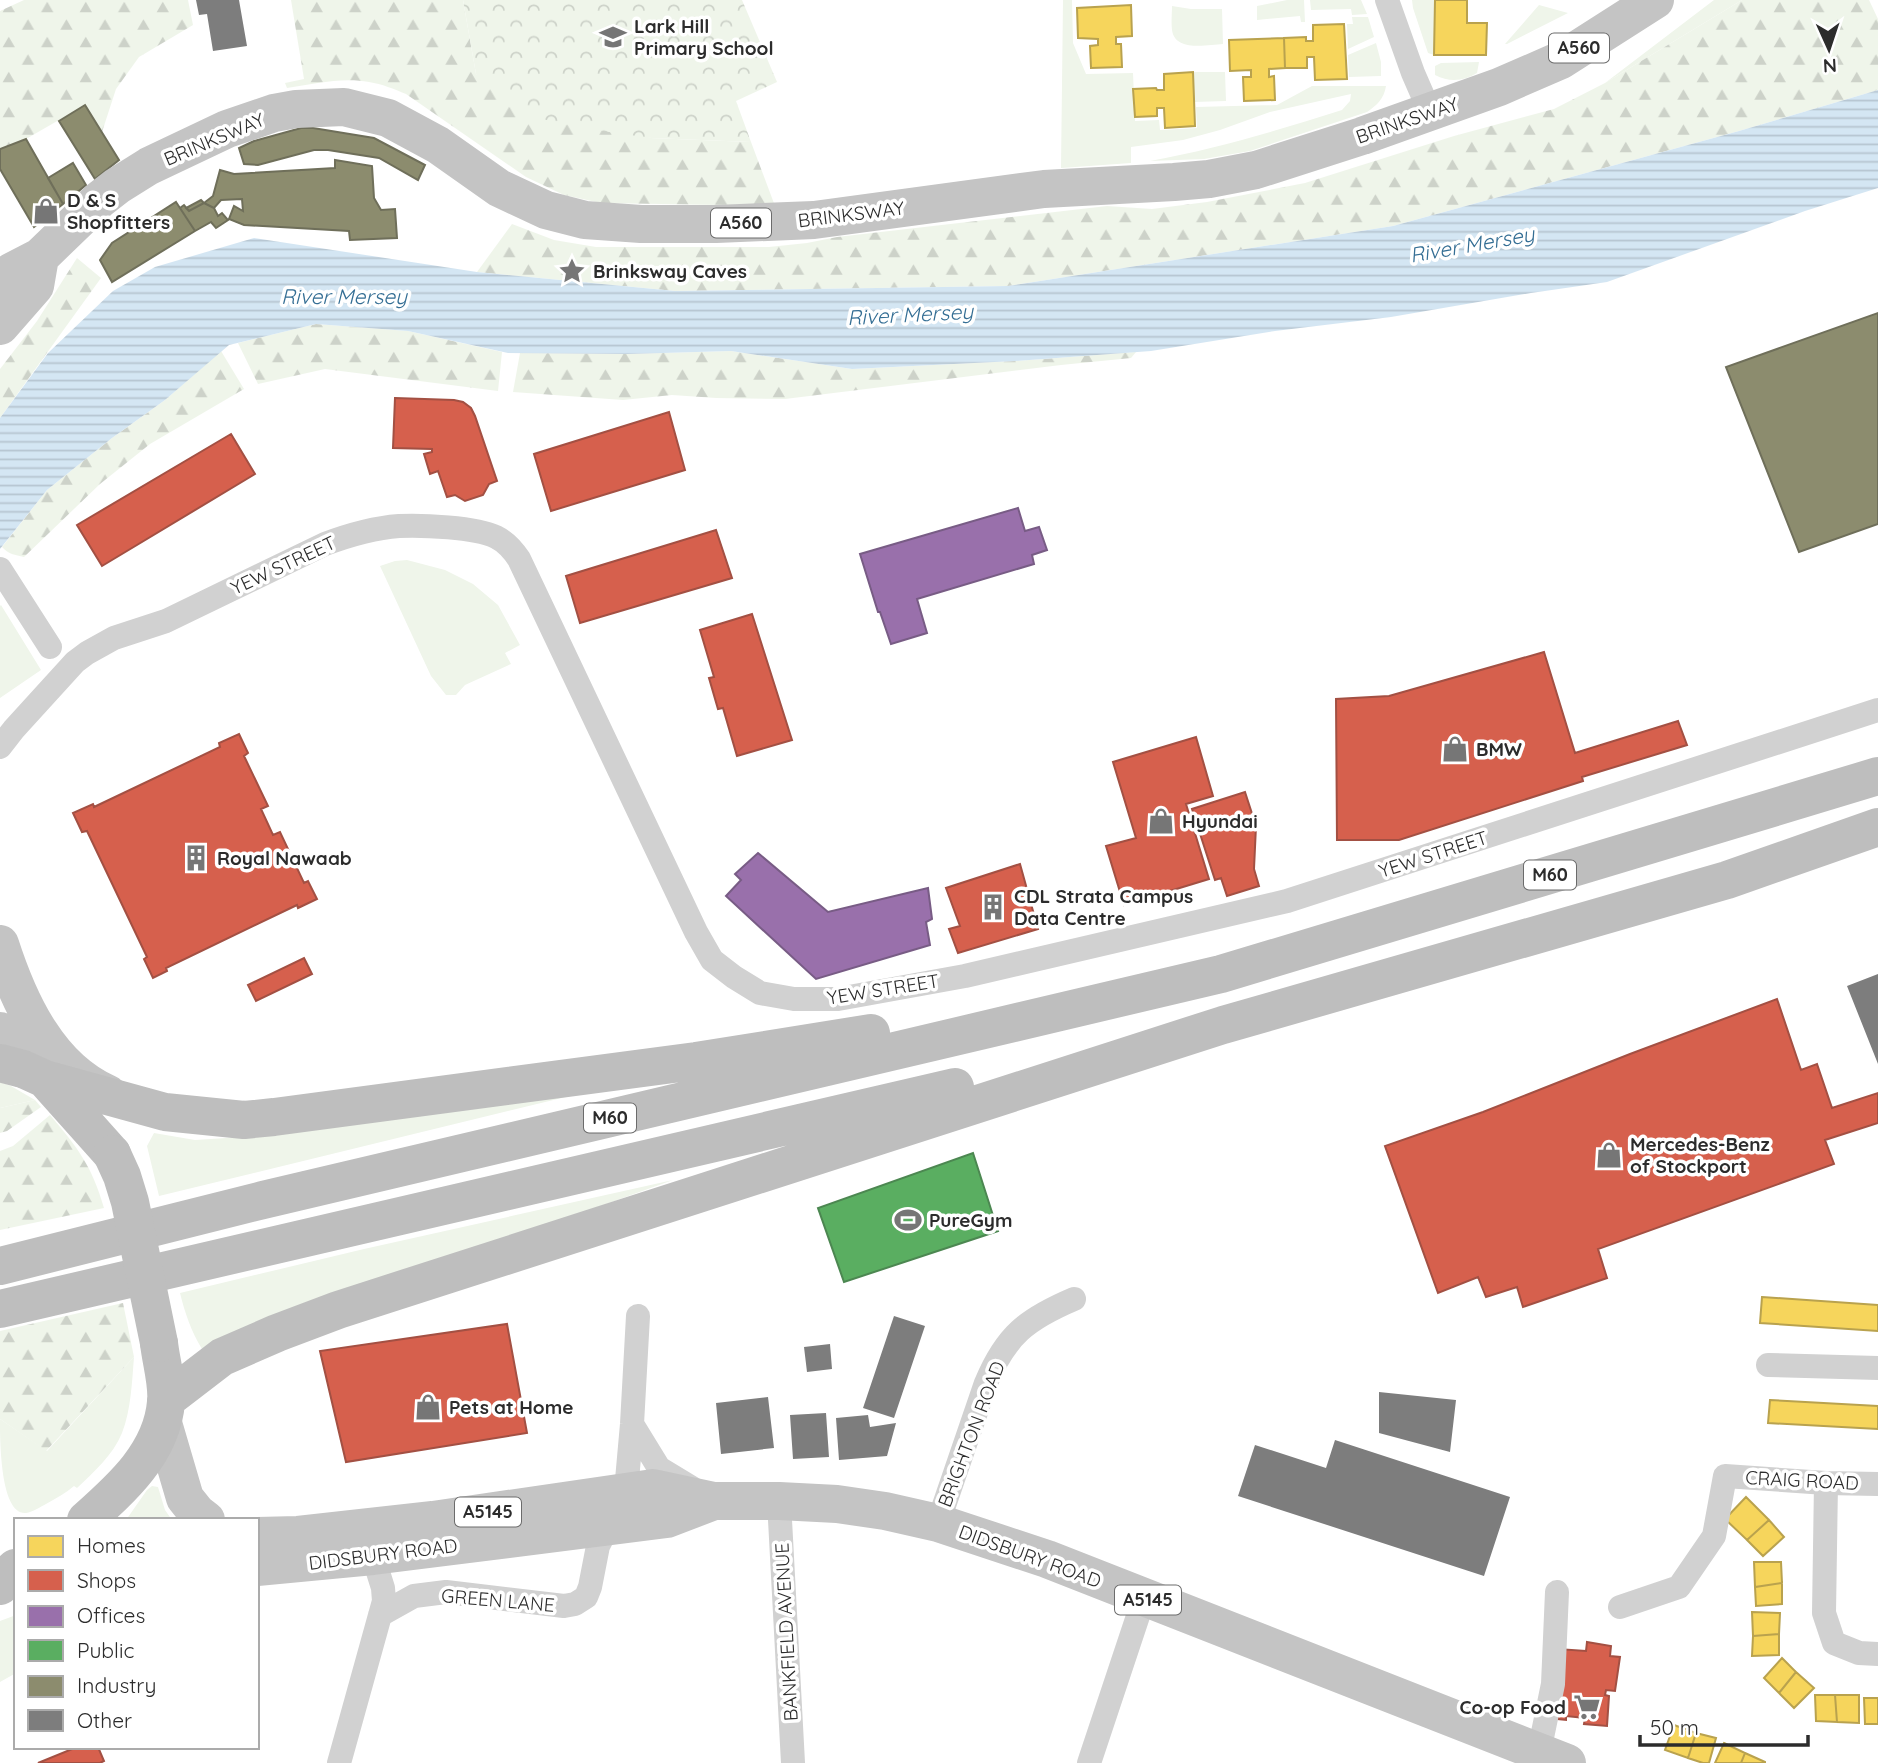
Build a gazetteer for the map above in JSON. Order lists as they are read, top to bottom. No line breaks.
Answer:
{"streets":{"highway":["M60"],"main road":["A560","BRINKSWAY","A5145","DIDSBURY ROAD"],"street":["YEW STREET","BRIGHTON ROAD","CRAIG ROAD","GREEN LANE","BANKFIELD AVENUE"]},"crossings":[["BRIGHTON ROAD","DIDSBURY ROAD"],["DIDSBURY ROAD","GREEN LANE"],["DIDSBURY ROAD","BANKFIELD AVENUE"]],"water":["River Mersey"],"places":{"school or university":["Lark Hill Primary School"],"shop":["D & S Shopfitters","BMW","Hyundai","Mercedes-Benz of Stockport","Pets at Home"],"place":["Brinksway Caves"],"building":["Royal Nawaab","CDL Strata Campus Data Centre"],"sports":["PureGym"],"supermarket":["Co-op Food"]},"legend":["Homes","Shops","Offices","Public","Industry","Other"],"scale_bar":"50 m","north":"bottom"}
